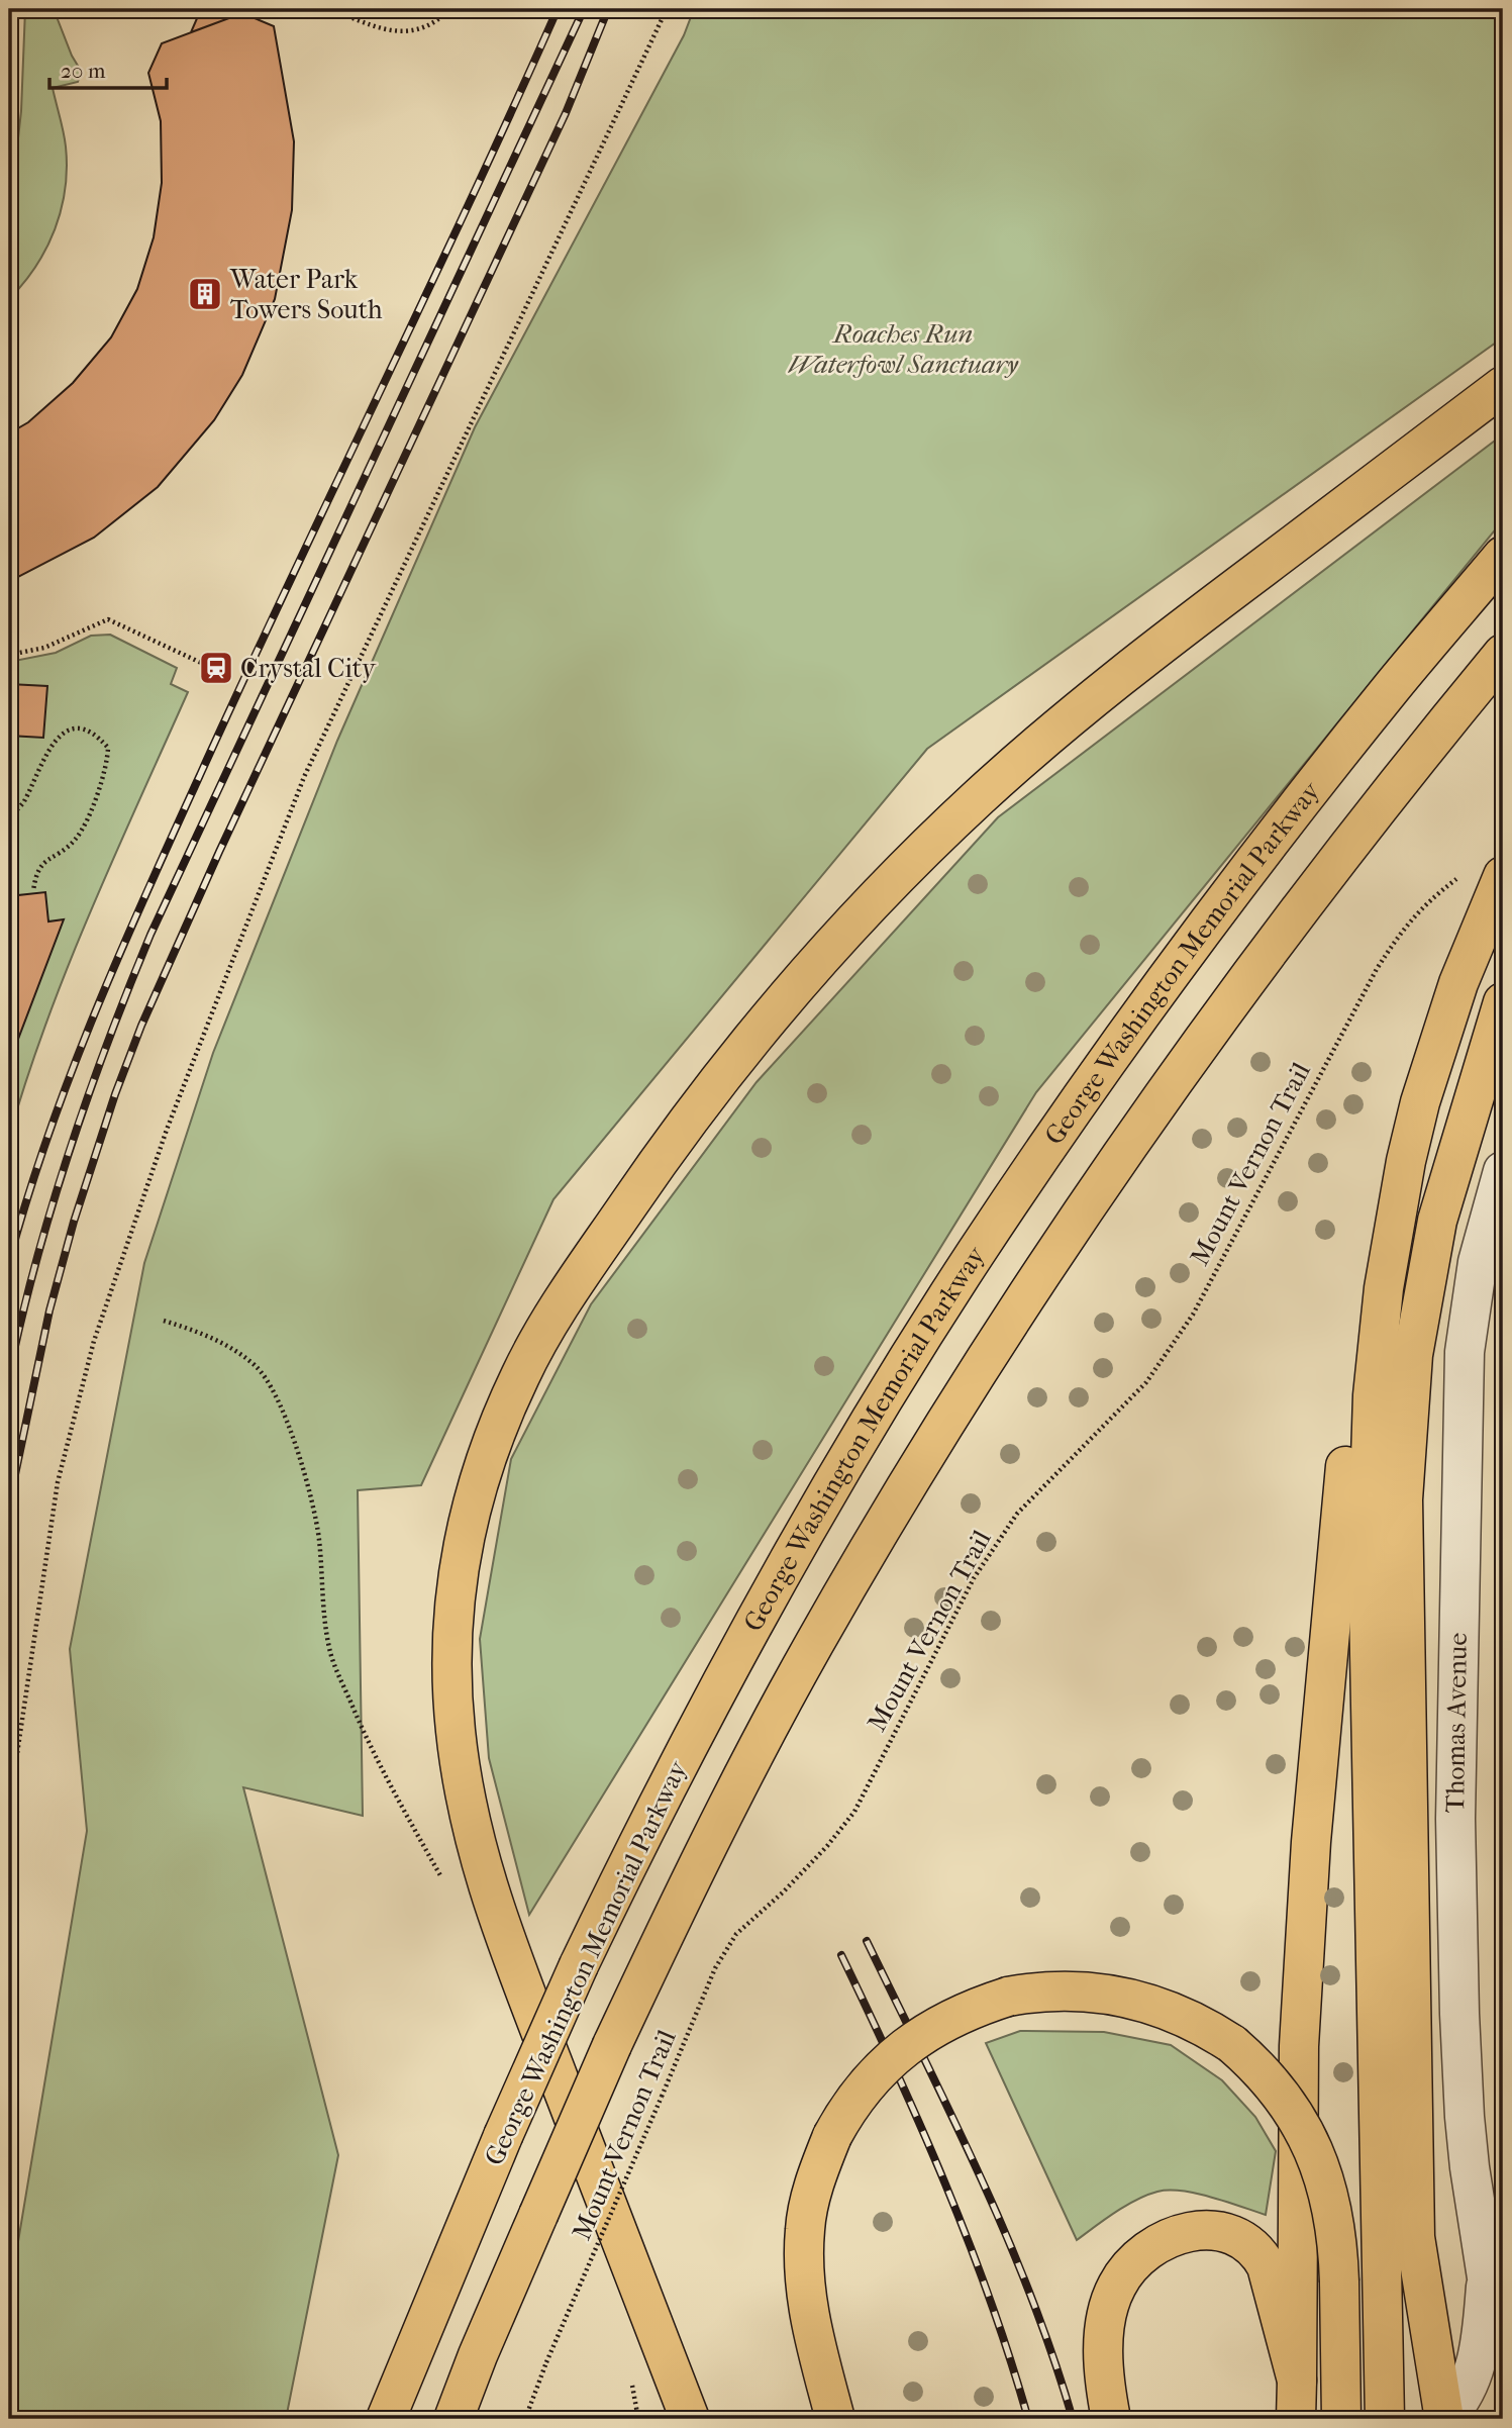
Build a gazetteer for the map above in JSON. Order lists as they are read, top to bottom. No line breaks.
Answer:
{"streets":{"main road":["George Washington Memorial Parkway"],"lane":["Thomas Avenue"],"path":["Mount Vernon Trail"]},"parks":["Roaches Run Waterfowl Sanctuary"],"places":{"building":["Water Park Towers South"],"station":["Crystal City"]},"scale_bar":"20 m"}
